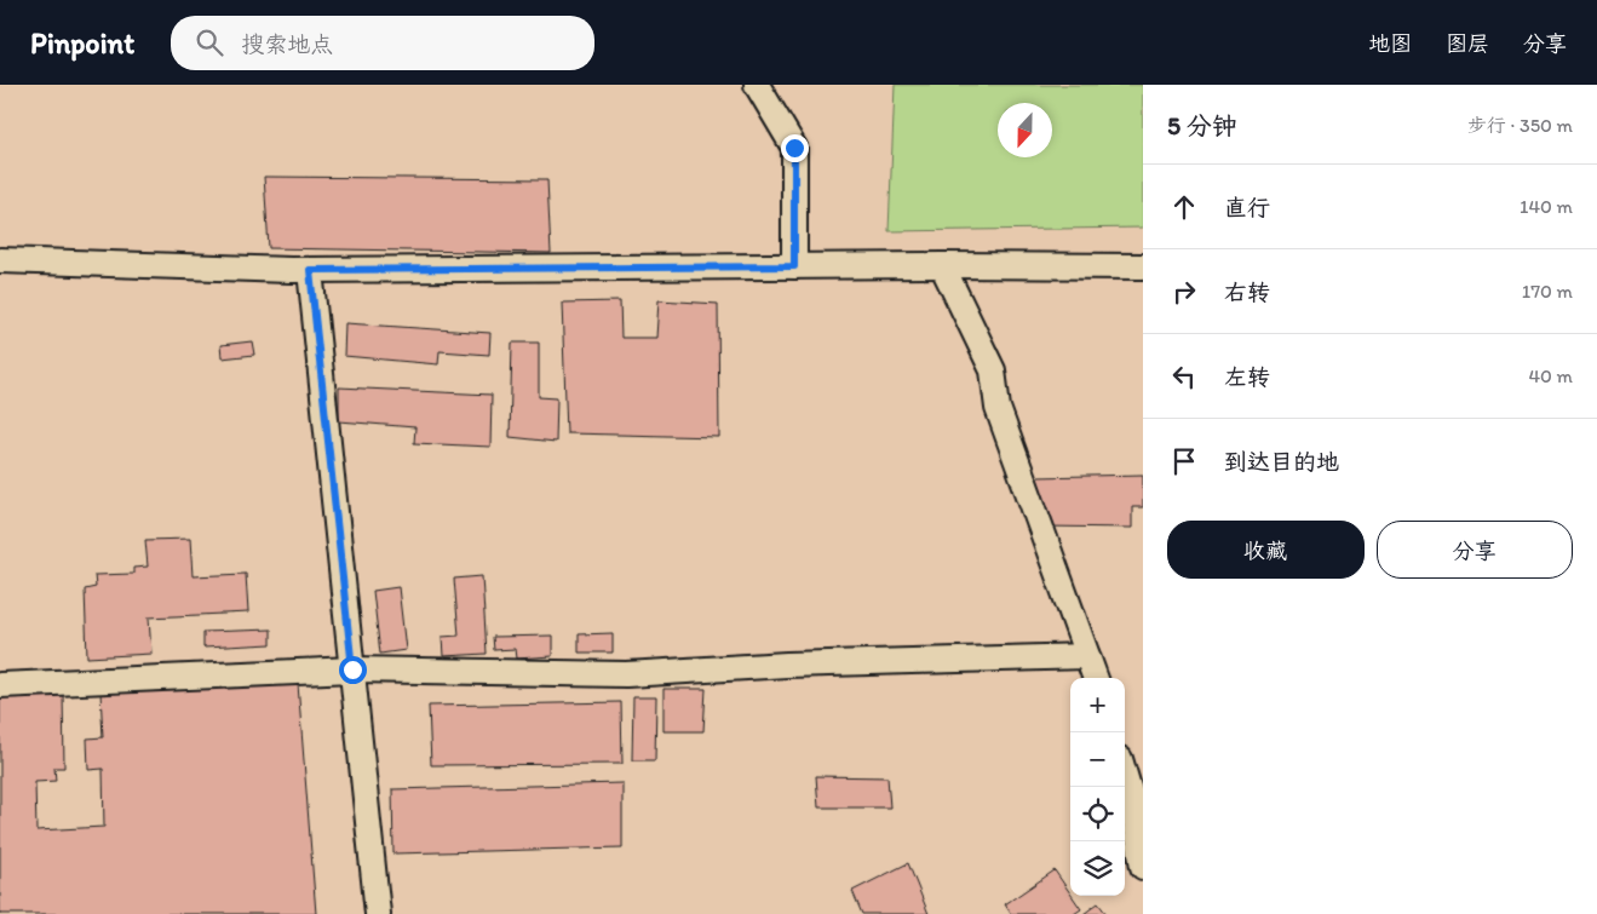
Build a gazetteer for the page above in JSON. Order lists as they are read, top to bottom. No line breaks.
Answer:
{"north":"bottom","page":{"header":"Pinpoint","search":"搜索地点","nav":["地图","图层","分享"],"heading":["5 分钟","步行 · 350 m"],"list":[["直行","140 m"],["右转","170 m"],["左转","40 m"],"到达目的地"],"buttons":["收藏","分享"],"map_buttons":["+","−"]}}
